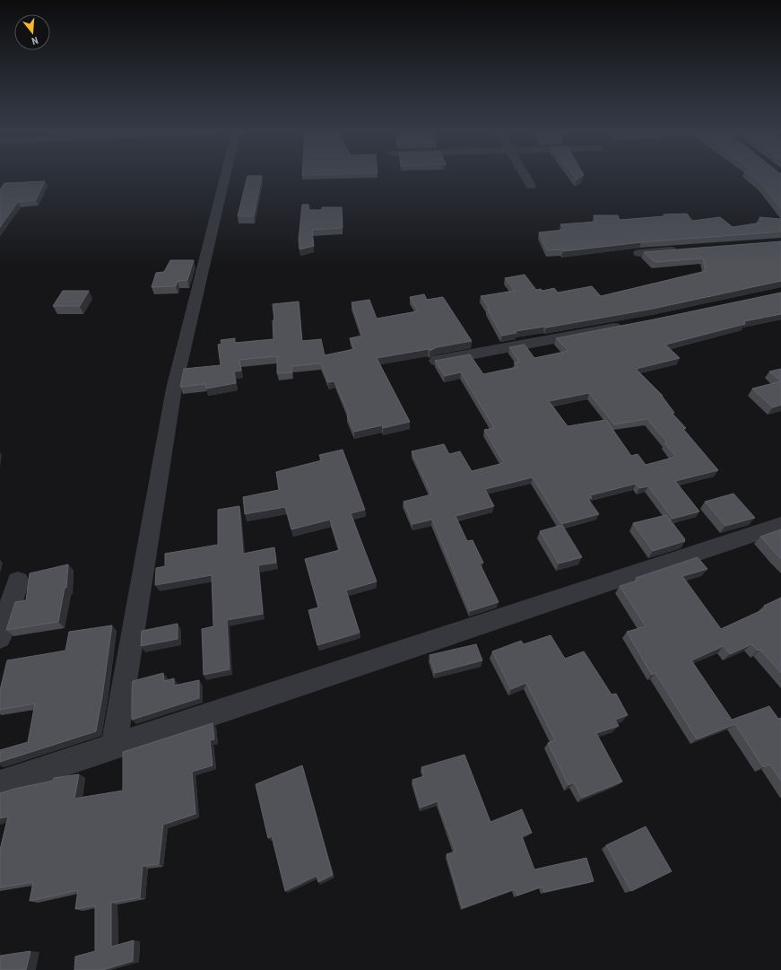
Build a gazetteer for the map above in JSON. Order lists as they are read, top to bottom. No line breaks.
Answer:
{"north":"bottom"}
